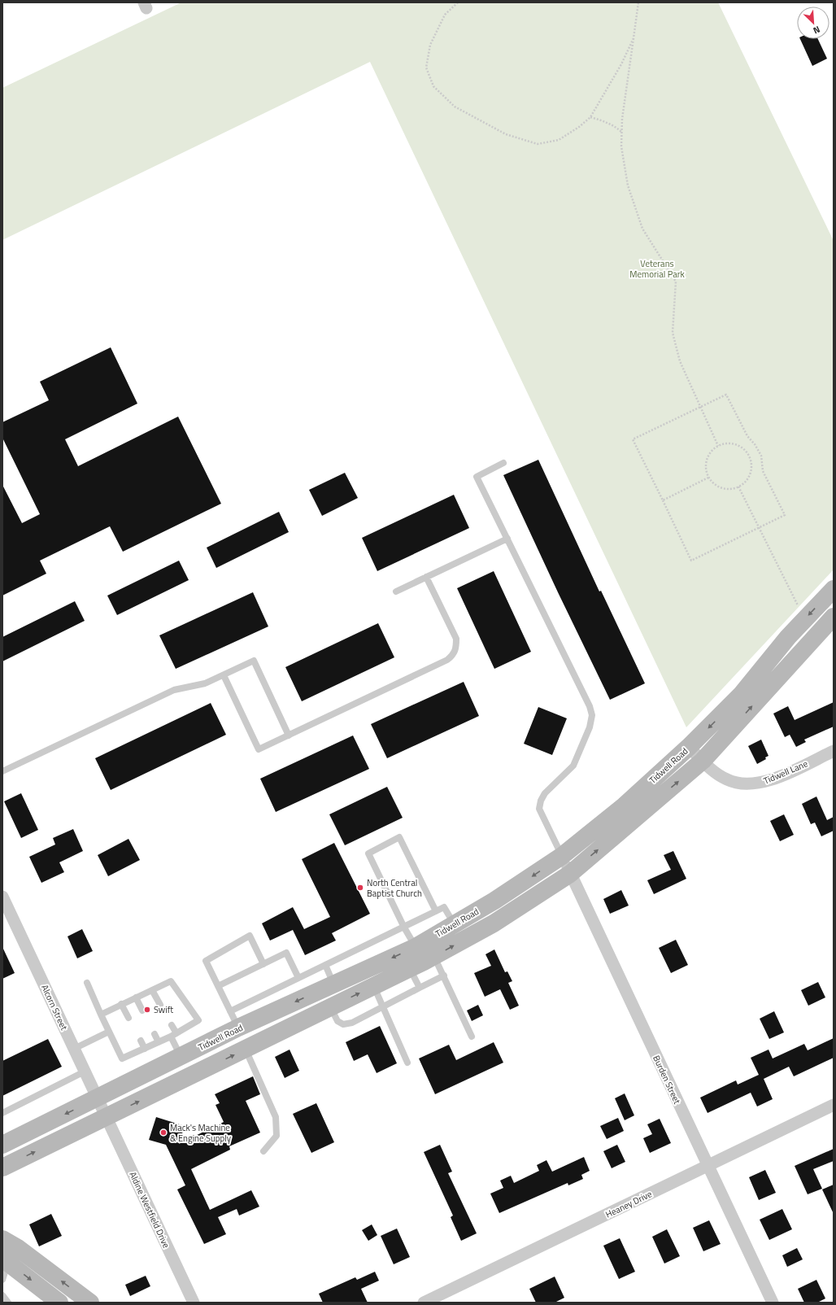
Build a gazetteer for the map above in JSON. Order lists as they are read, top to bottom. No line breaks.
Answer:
{"streets":{"main road":["Tidwell Road"],"street":["Tidwell Lane","Alcorn Street","Burden Street","Heaney Drive","Aldine Westfield Drive"]},"crossings":[["Tidwell Road","Tidwell Lane"],["Tidwell Road","Alcorn Street"],["Tidwell Road","Burden Street"],["Tidwell Road","Aldine Westfield Drive"],["Alcorn Street","Aldine Westfield Drive"],["Burden Street","Heaney Drive"]],"parks":["Veterans Memorial Park"],"places":["North Central Baptist Church","Swift","Mack's Machine & Engine Supply"],"north":"bottom right"}
